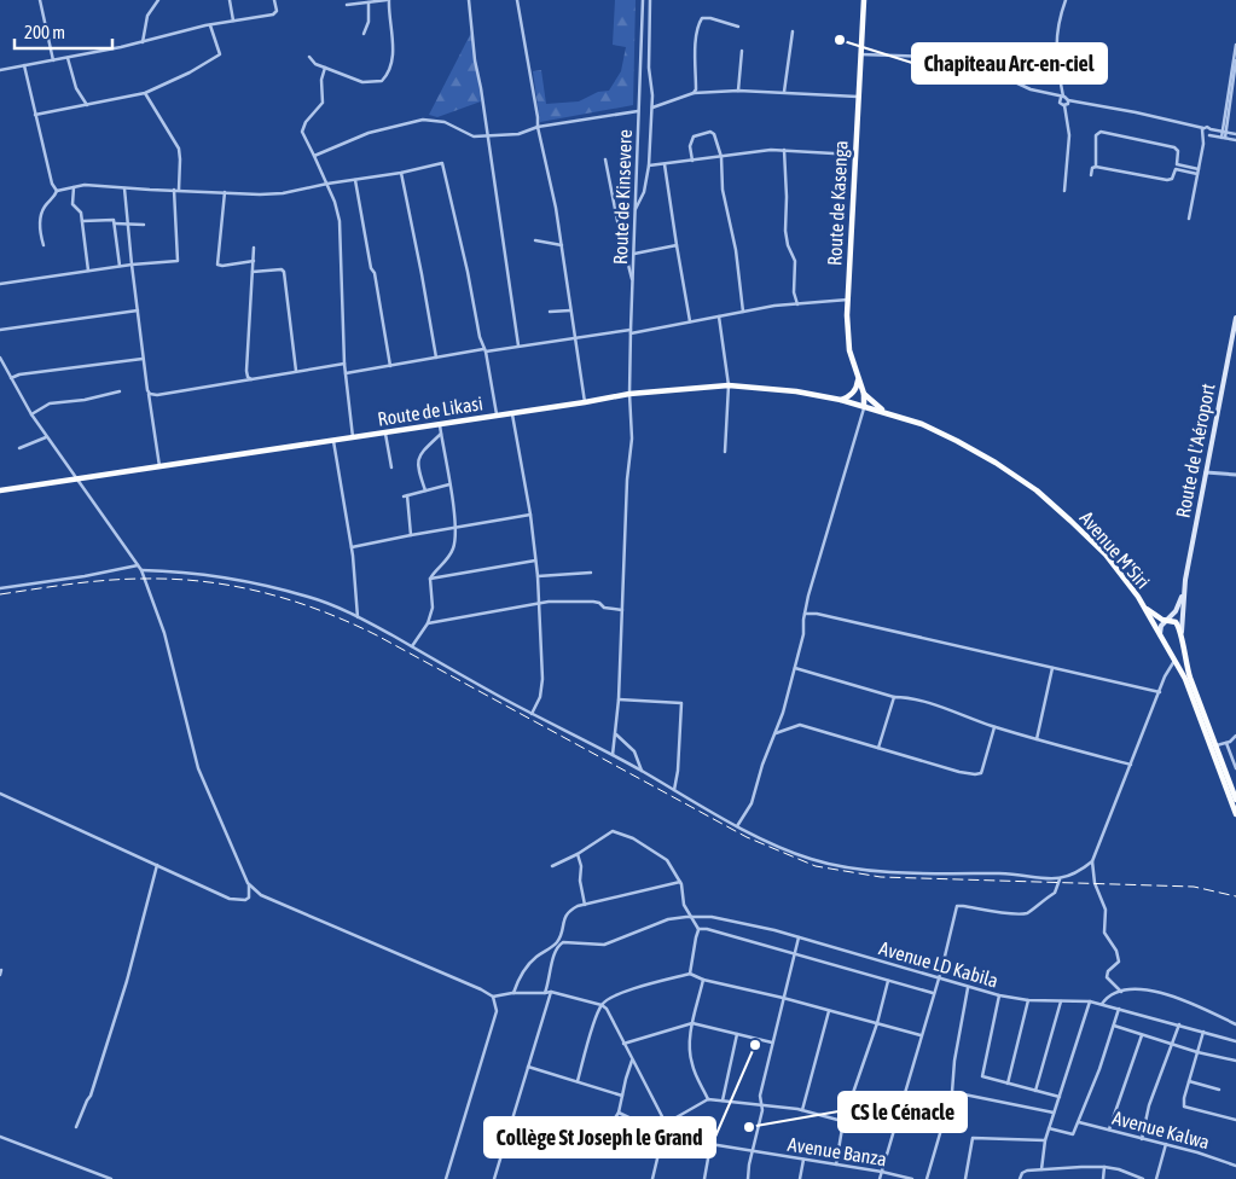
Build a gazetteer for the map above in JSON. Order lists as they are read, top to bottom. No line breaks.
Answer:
{"streets":{"highway":["Route de Kasenga","Route de Likasi","Avenue M'Siri"],"main road":["Route de l'Aéroport"],"street":["Route de Kinsevere","Avenue LD Kabila","Avenue Kalwa","Avenue Banza"]},"crossings":[["Route de Kinsevere","Route de Likasi"],["Route de Kasenga","Route de Likasi"],["Route de Kasenga","Avenue M'Siri"],["Route de Likasi","Avenue M'Siri"],["Route de l'Aéroport","Avenue M'Siri"]],"places":["Chapiteau Arc-en-ciel","Collège St Joseph le Grand","CS le Cénacle"],"scale_bar":"200 m"}
